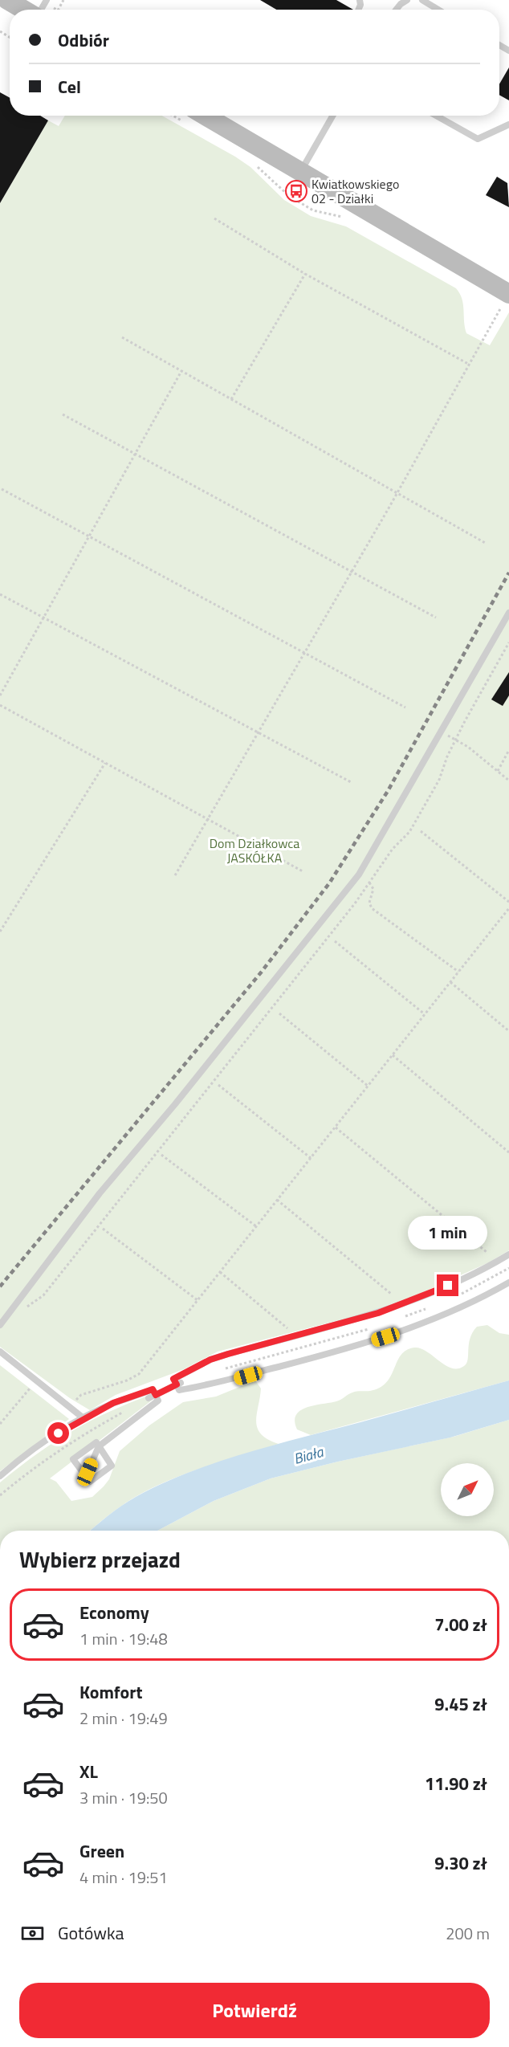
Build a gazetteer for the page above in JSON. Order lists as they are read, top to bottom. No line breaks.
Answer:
{"water":["Biała"],"parks":["Dom Działkowca JASKÓŁKA"],"places":{"bus stop":["Kwiatkowskiego 02 - Działki"]},"north":"top right","page":{"banner":["Odbiór","Cel"],"bubble":"1 min","heading":"Wybierz przejazd","list":[{"name":"Economy","note":"1 min · 19:48","value":"7.00 zł"},{"name":"Komfort","note":"2 min · 19:49","value":"9.45 zł"},{"name":"XL","note":"3 min · 19:50","value":"11.90 zł"},{"name":"Green","note":"4 min · 19:51","value":"9.30 zł"}],"pay":["Gotówka","200 m"],"buttons":"Potwierdź"}}
